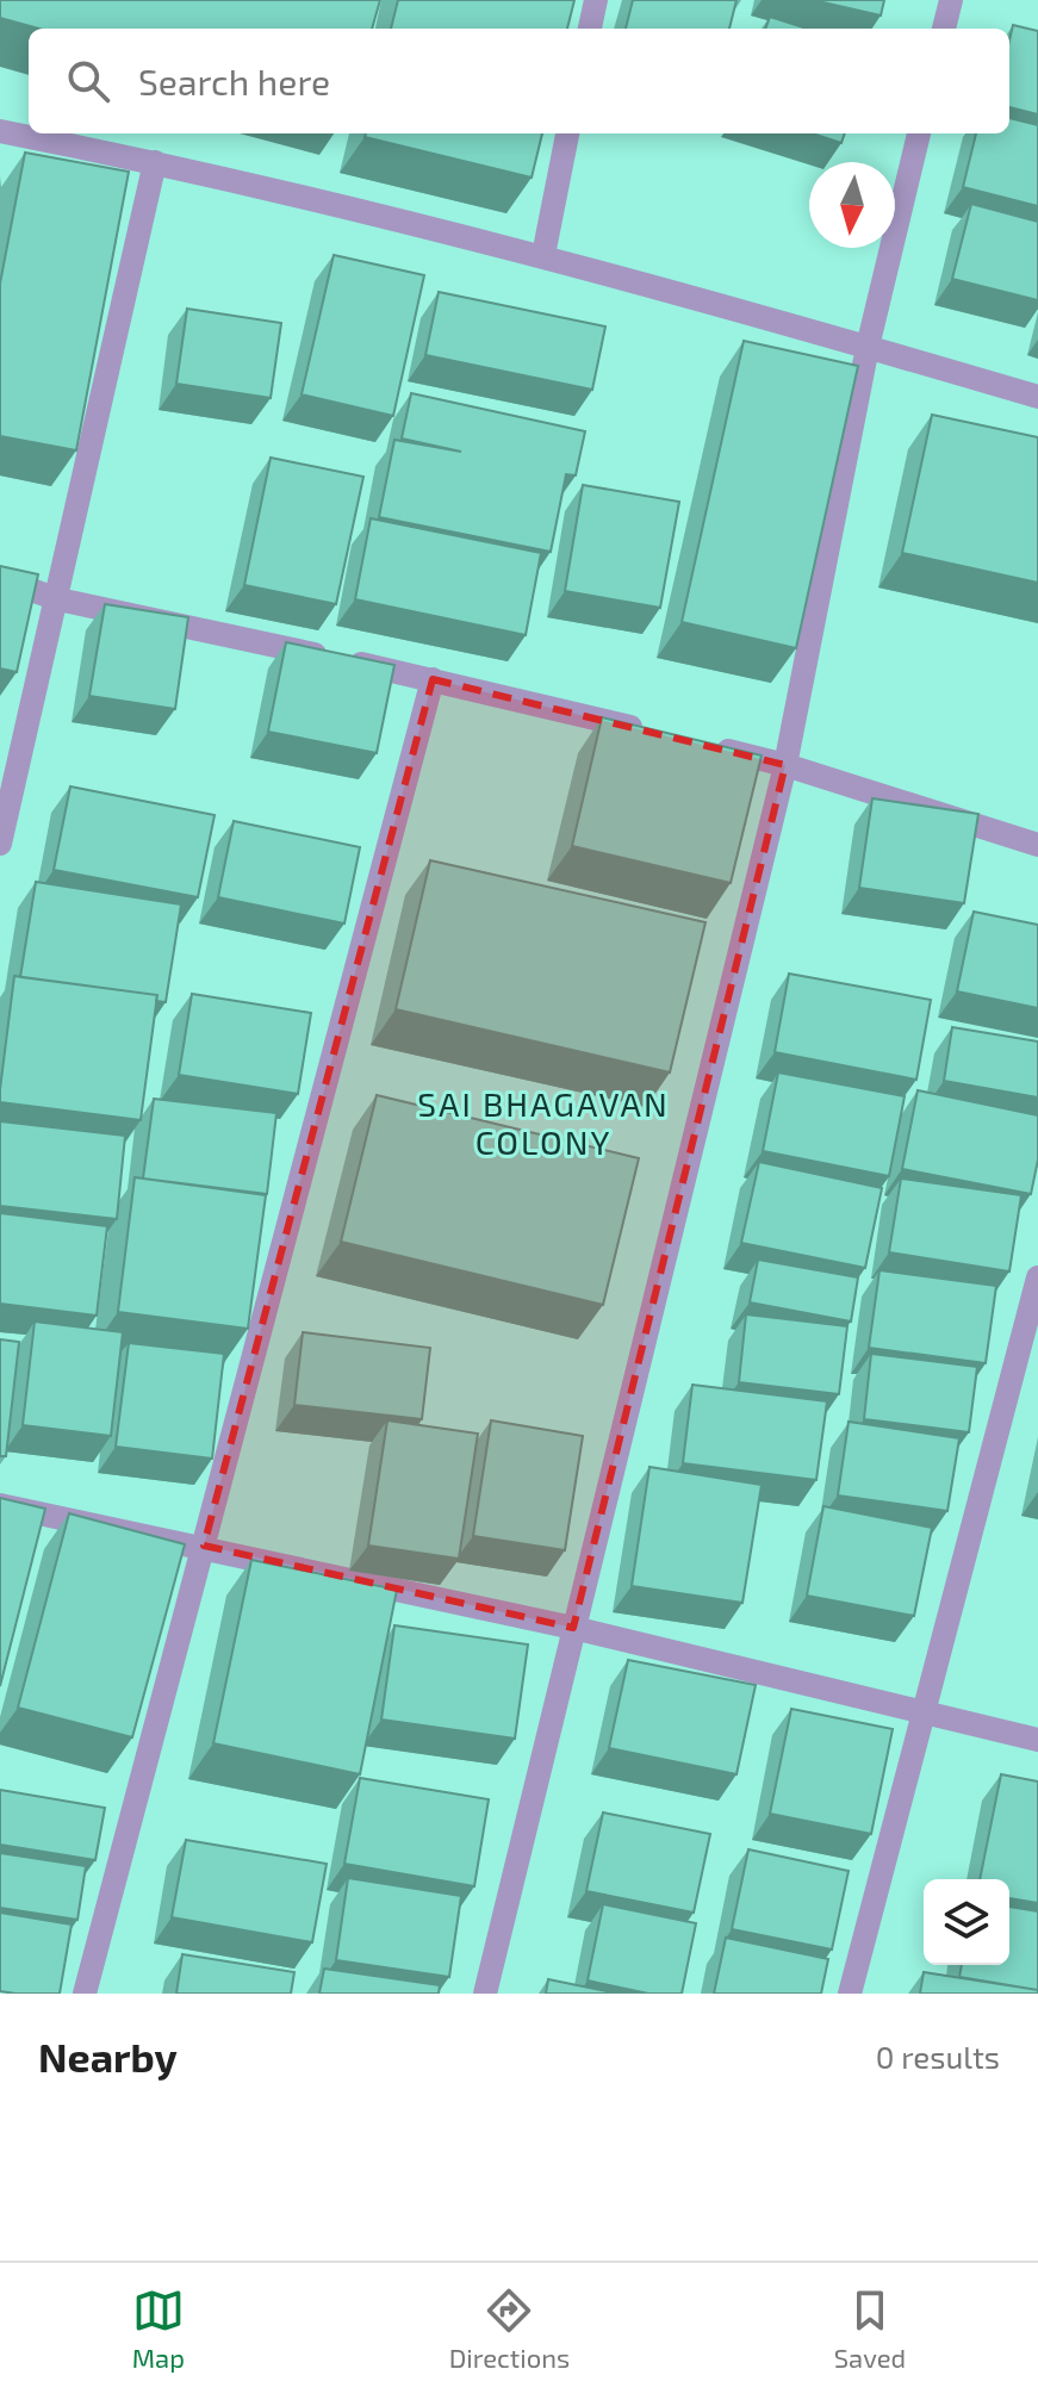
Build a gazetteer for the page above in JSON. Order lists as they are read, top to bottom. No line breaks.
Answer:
{"districts":["SAI BHAGAVAN COLONY"],"north":"bottom","page":{"search":"Search here","heading":["Nearby","0 results"],"nav":["Map","Directions","Saved"]}}
